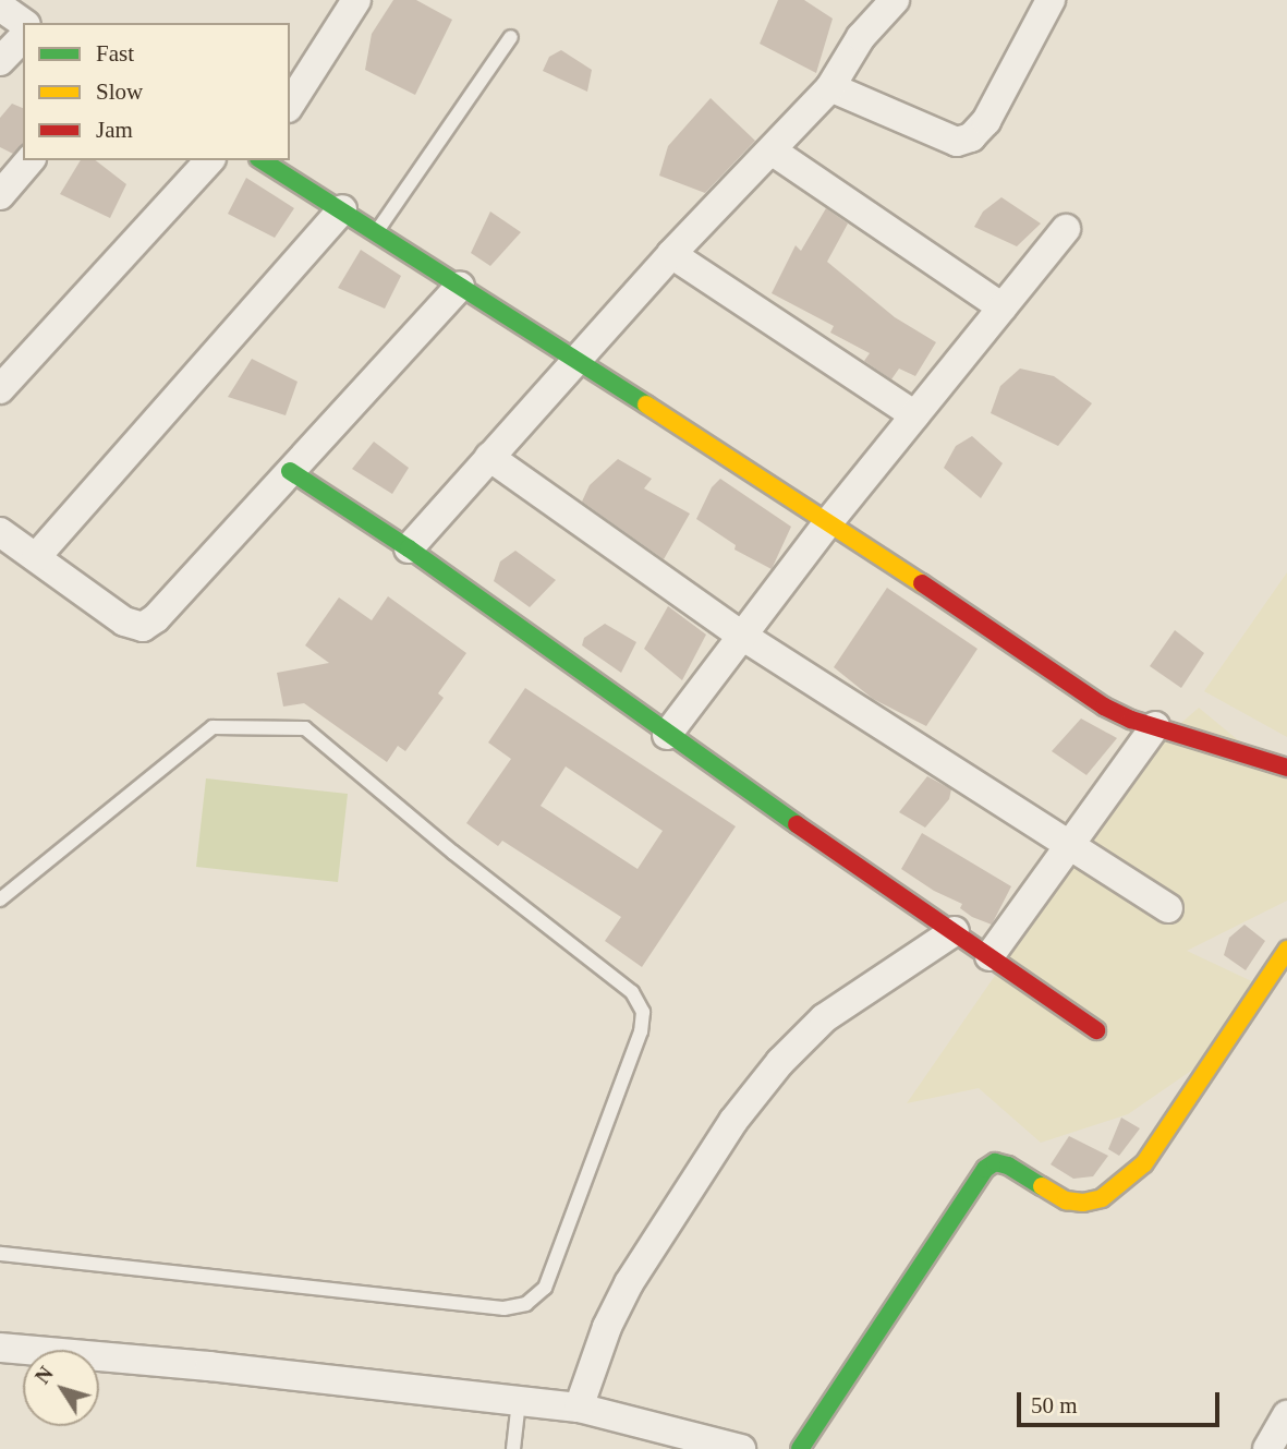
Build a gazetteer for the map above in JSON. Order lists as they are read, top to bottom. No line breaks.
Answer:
{"legend":["Fast","Slow","Jam"],"scale_bar":"50 m","north":"top left"}
